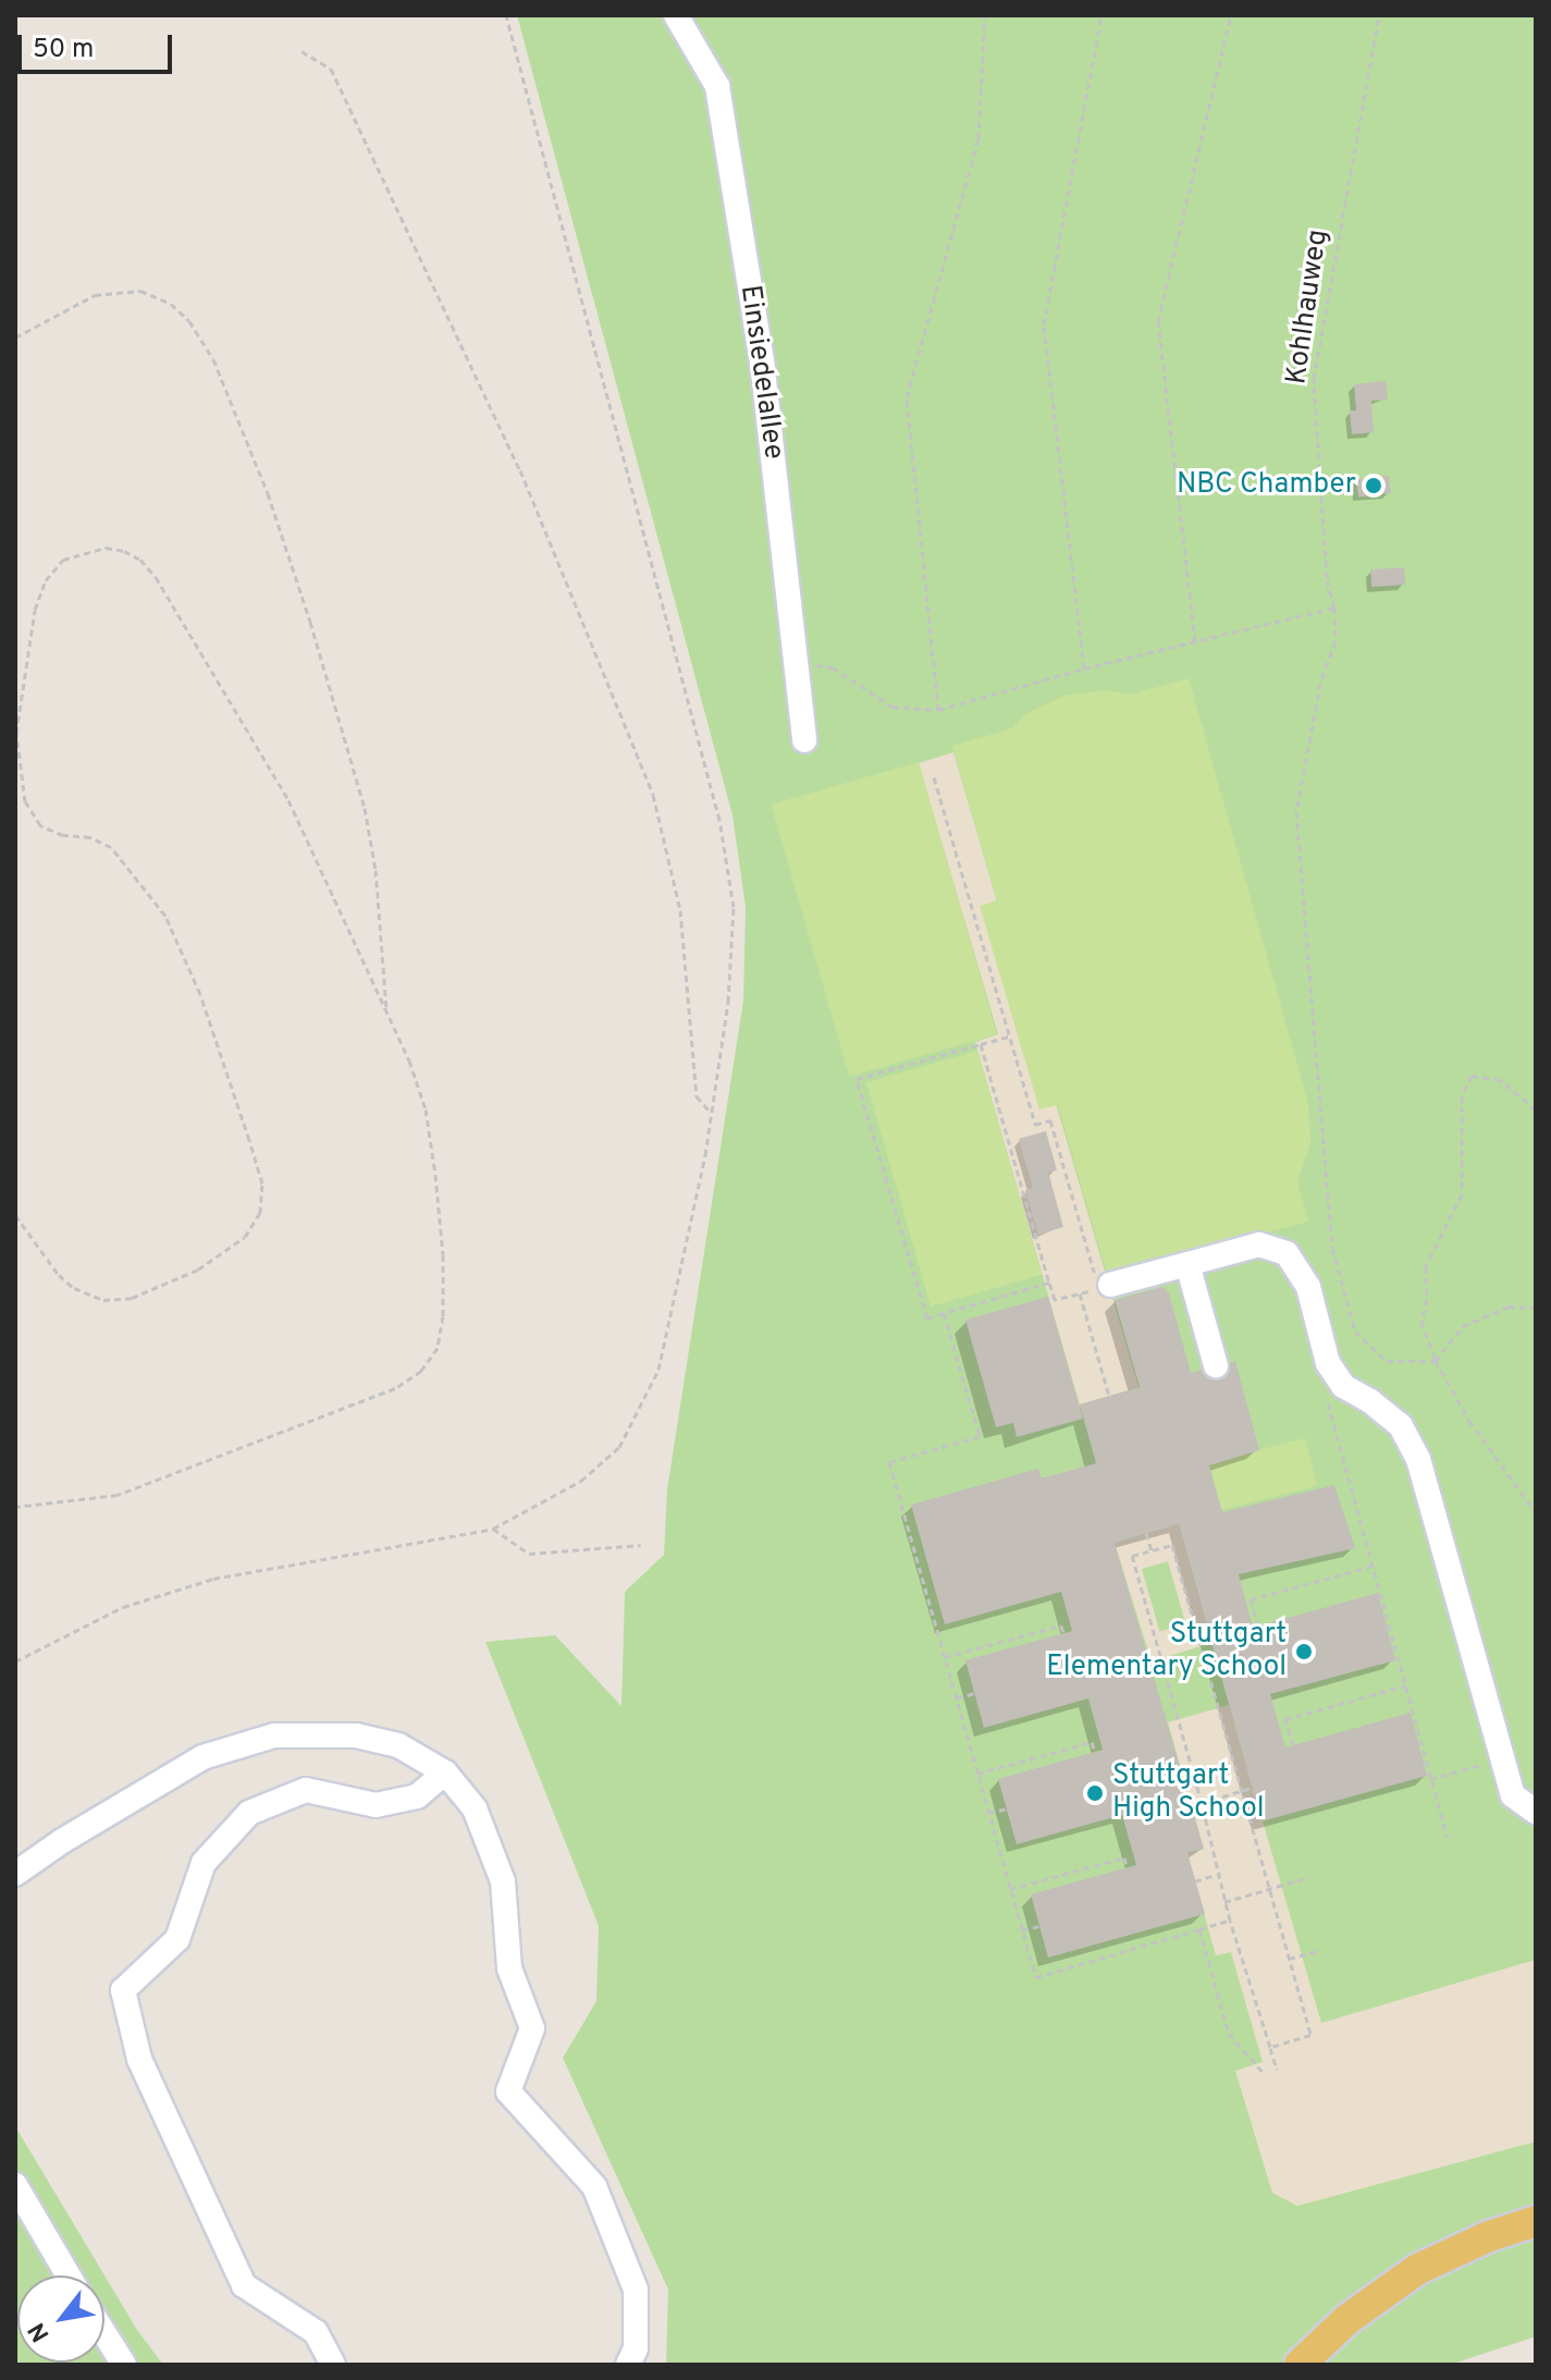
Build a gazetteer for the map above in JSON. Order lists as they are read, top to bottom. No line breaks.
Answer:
{"streets":{"street":["Einsiedelallee"],"path":["Kohlhauweg"]},"places":["NBC Chamber","Stuttgart Elementary School","Stuttgart High School"],"scale_bar":"50 m","north":"bottom left"}
